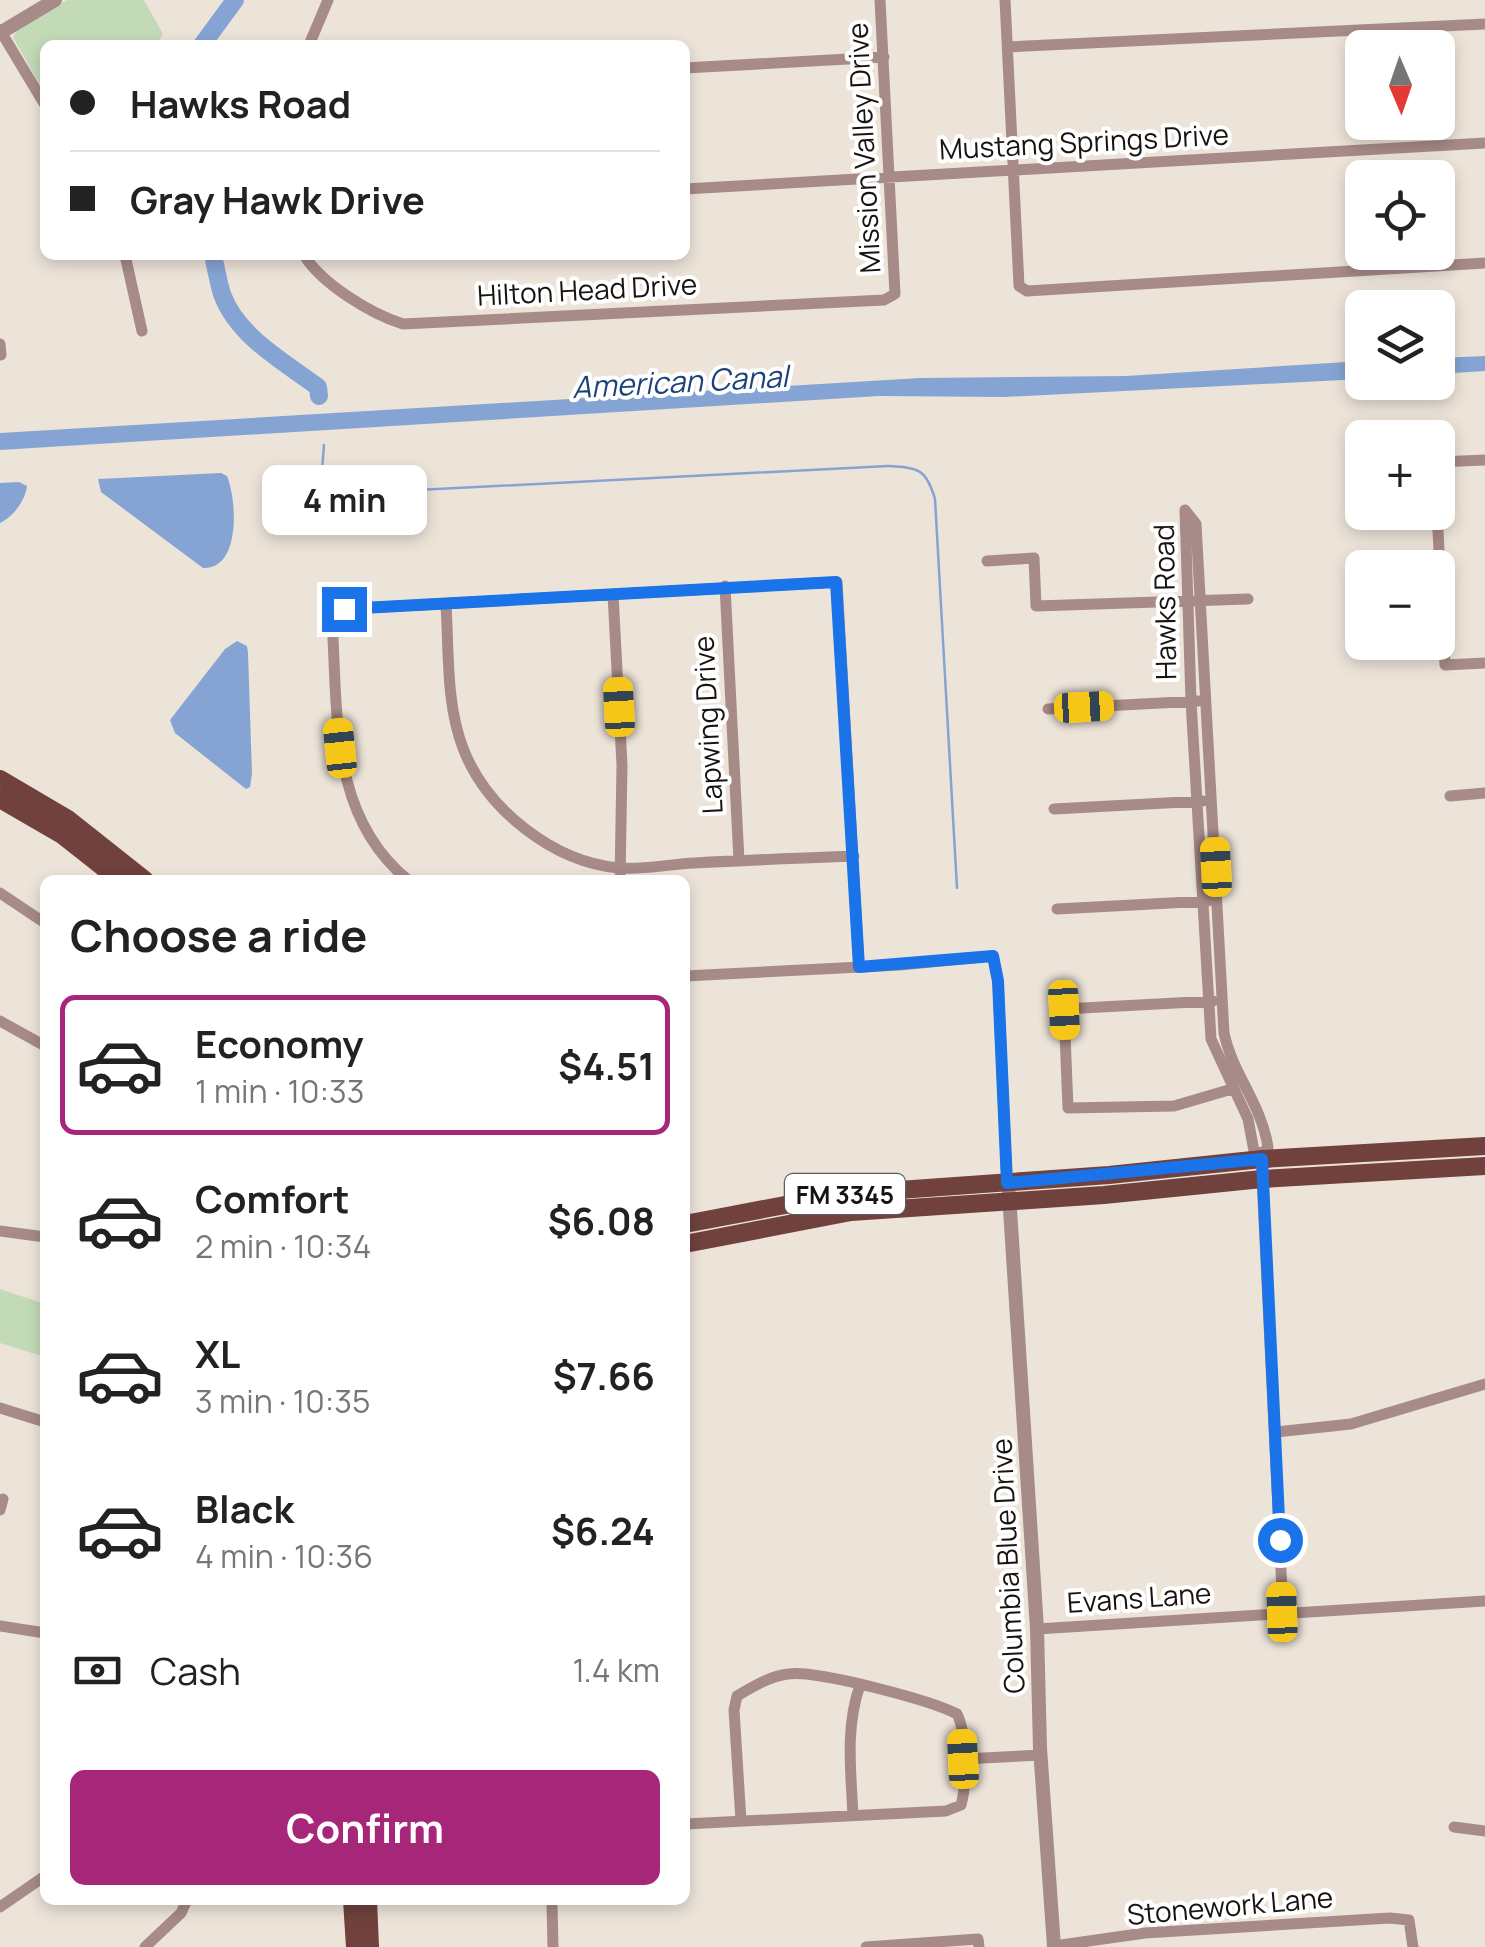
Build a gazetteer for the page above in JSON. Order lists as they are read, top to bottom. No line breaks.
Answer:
{"streets":{"main road":["FM 3345"],"street":["Mustang Springs Drive","Mission Valley Drive","Hilton Head Drive","Hawks Road","Lapwing Drive","Columbia Blue Drive","Evans Lane","Stonework Lane"]},"crossings":[["Mustang Springs Drive","Mission Valley Drive"],["Mission Valley Drive","Hilton Head Drive"],["Hawks Road","FM 3345"],["Hawks Road","Evans Lane"],["FM 3345","Columbia Blue Drive"],["Columbia Blue Drive","Evans Lane"],["Columbia Blue Drive","Stonework Lane"]],"water":["American Canal"],"north":"bottom","page":{"map_buttons":["+","−"],"banner":["Hawks Road","Gray Hawk Drive"],"bubble":"4 min","heading":"Choose a ride","list":[{"name":"Economy","note":"1 min · 10:33","value":"$4.51"},{"name":"Comfort","note":"2 min · 10:34","value":"$6.08"},{"name":"XL","note":"3 min · 10:35","value":"$7.66"},{"name":"Black","note":"4 min · 10:36","value":"$6.24"}],"pay":["Cash","1.4 km"],"buttons":"Confirm"}}
